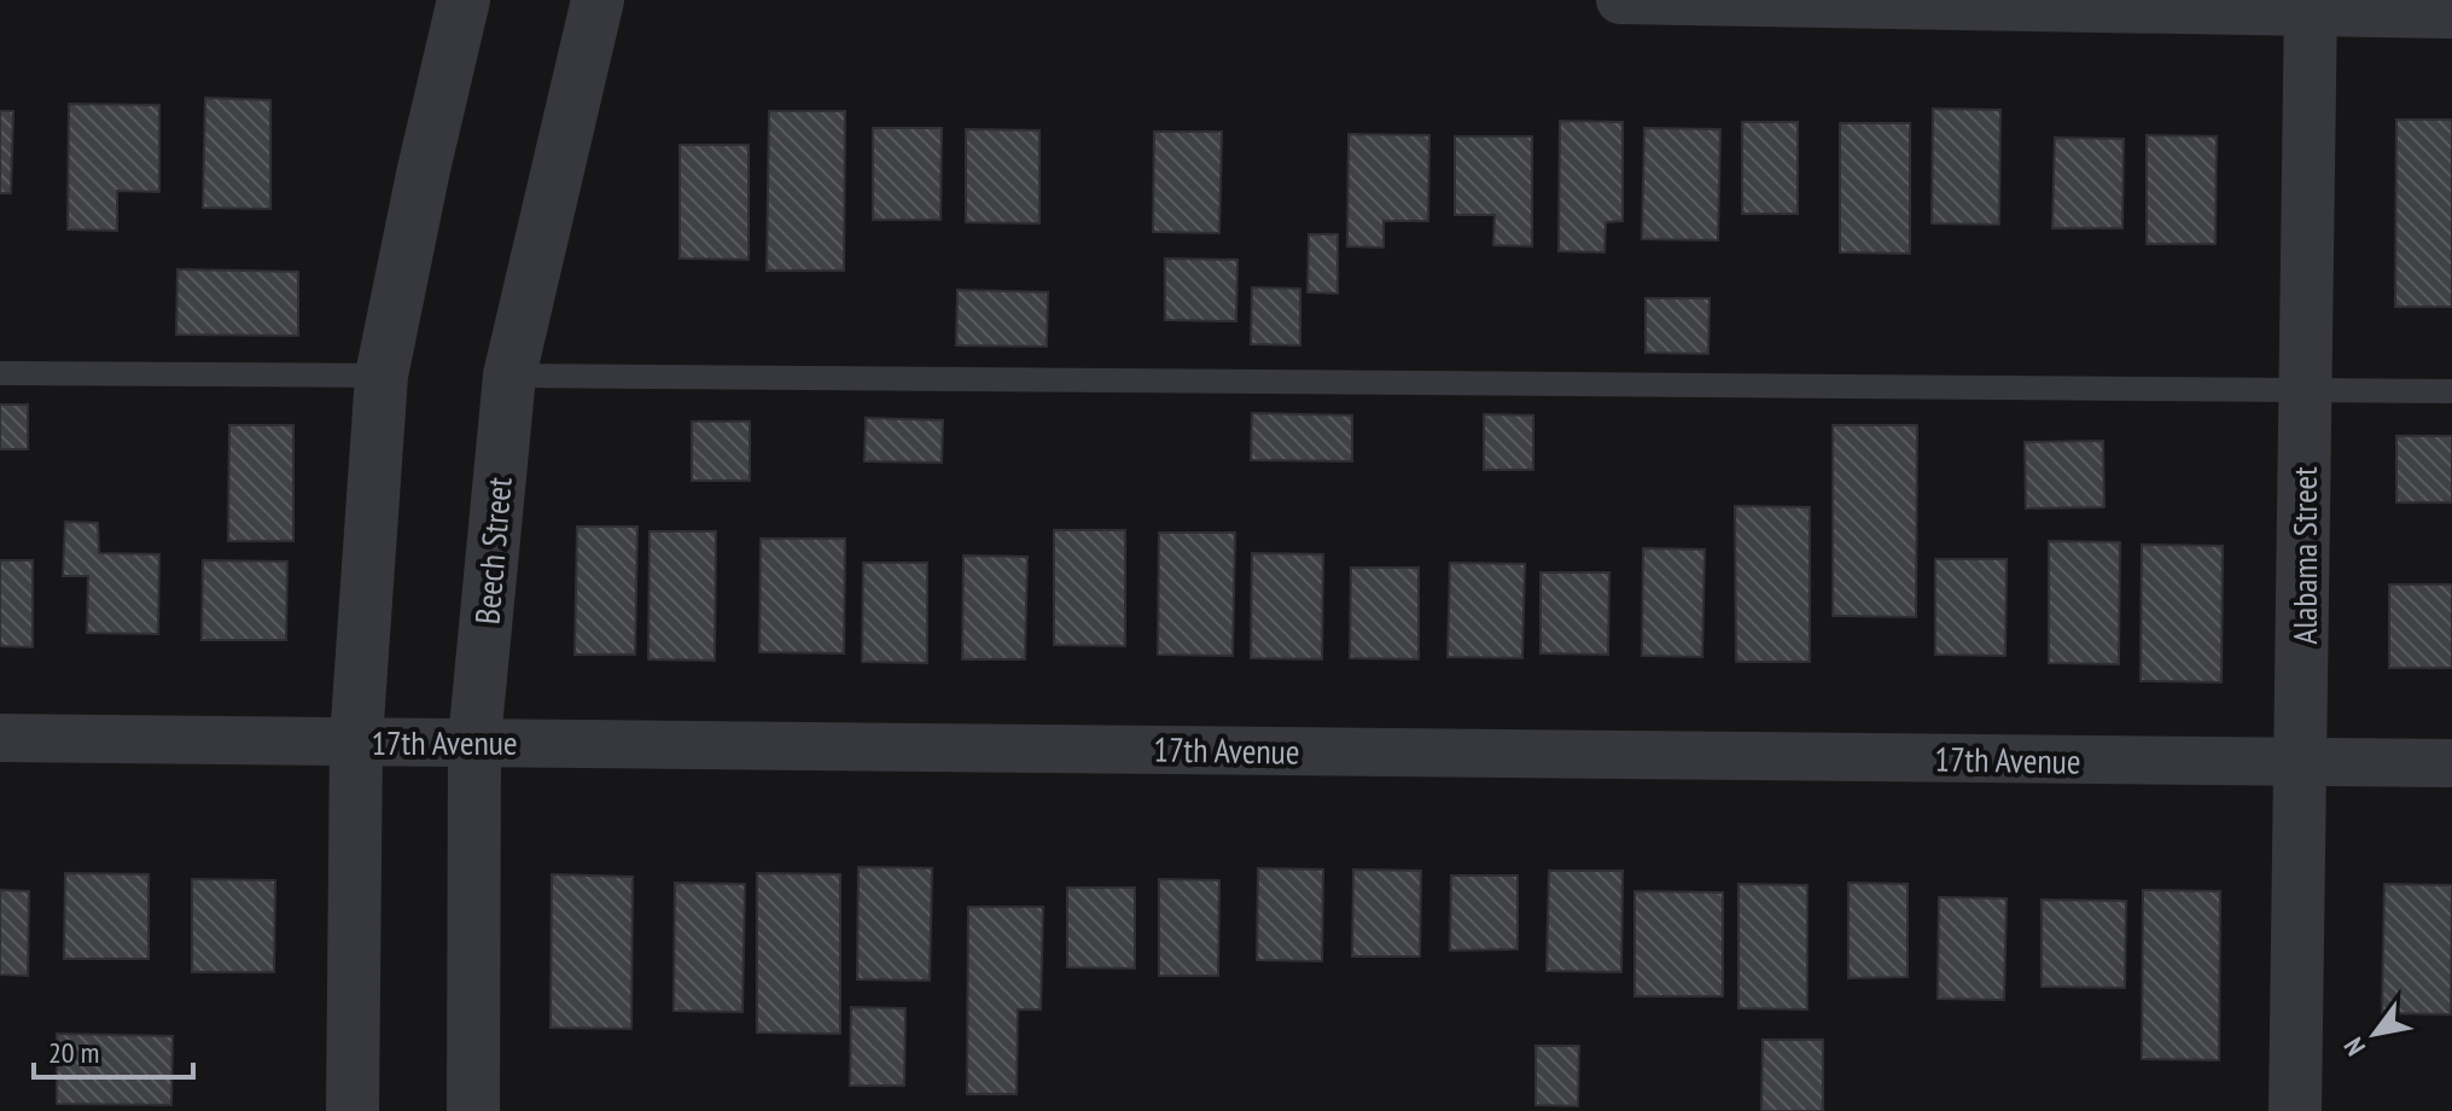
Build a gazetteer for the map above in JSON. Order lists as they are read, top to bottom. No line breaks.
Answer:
{"streets":{"street":["Beech Street","Alabama Street","17th Avenue"]},"crossings":[["Beech Street","17th Avenue"],["Alabama Street","17th Avenue"]],"scale_bar":"20 m","north":"bottom left"}
